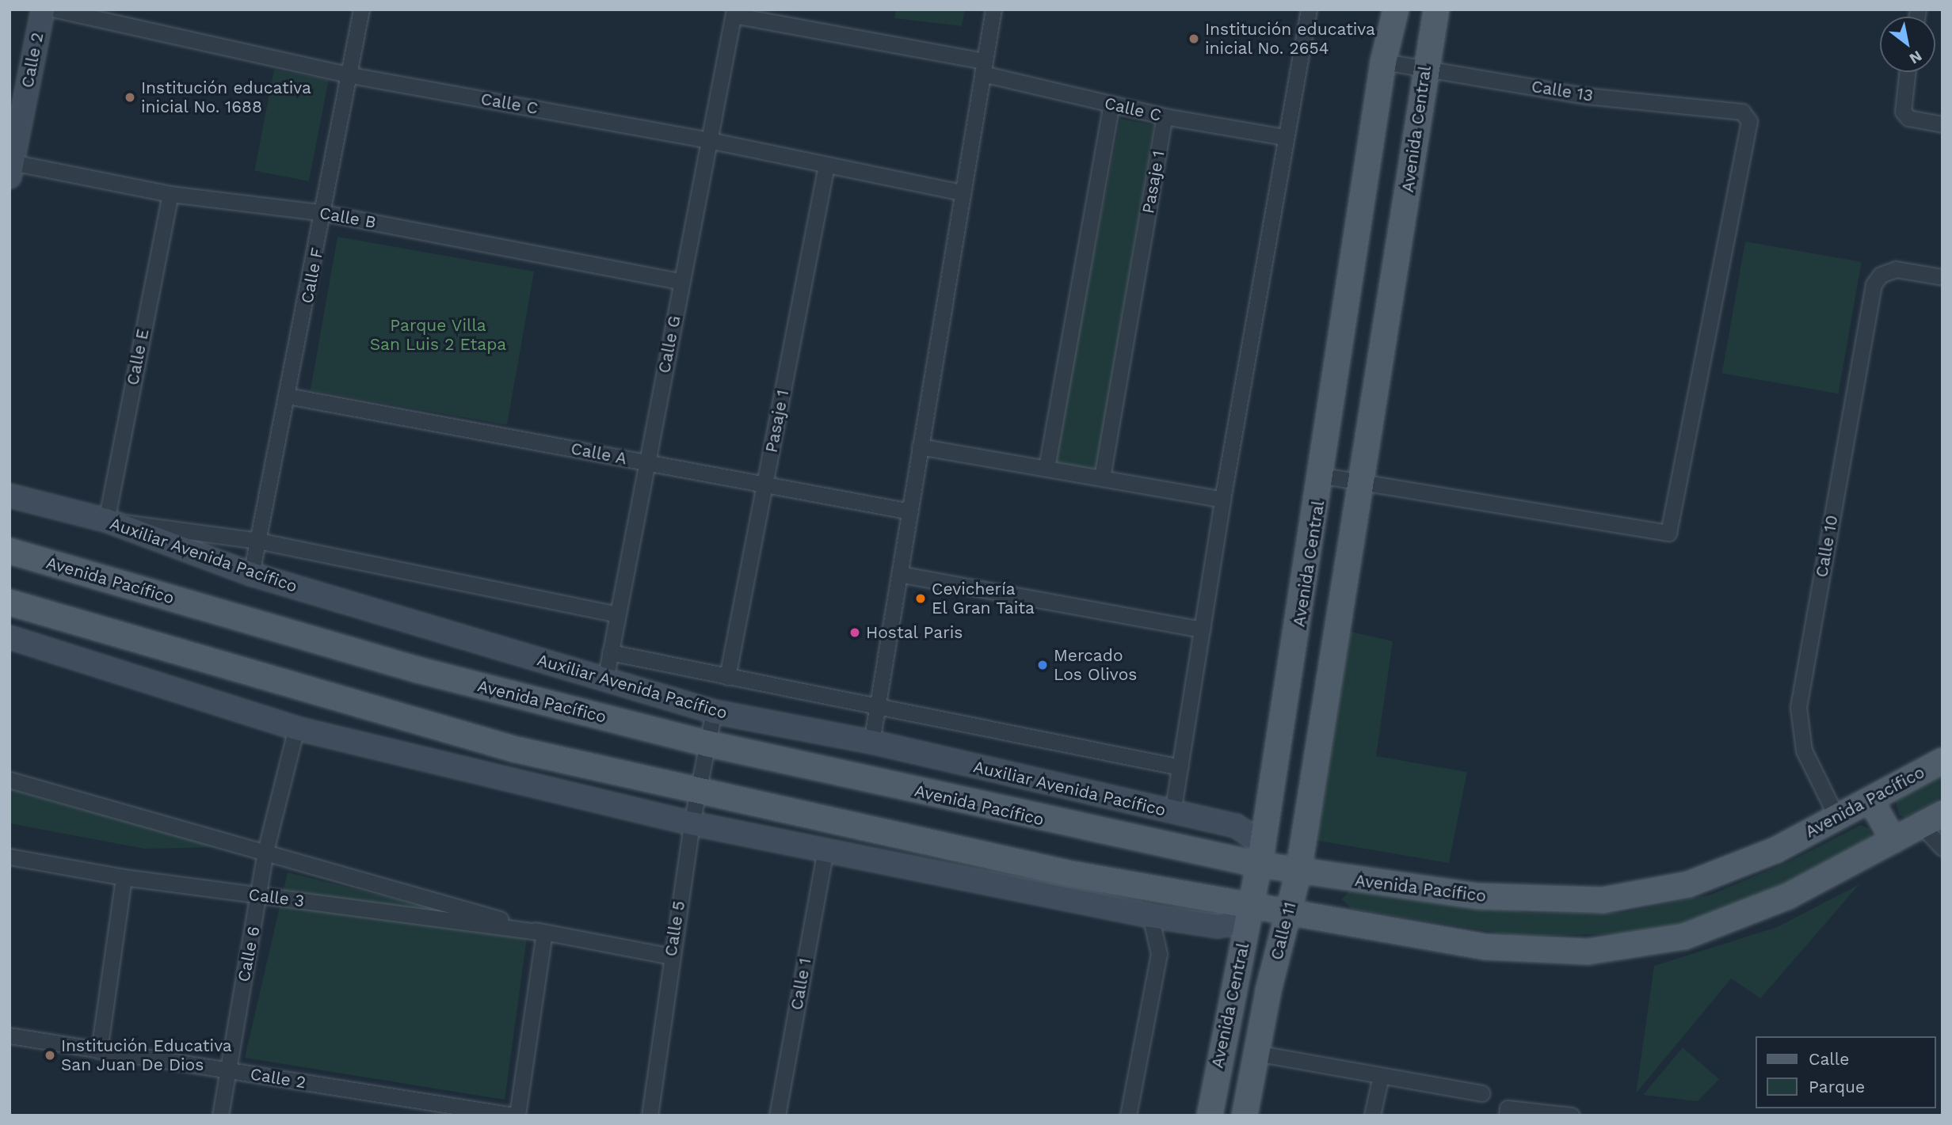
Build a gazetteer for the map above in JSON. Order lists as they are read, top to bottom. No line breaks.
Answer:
{"streets":{"main road":["Calle 2","Avenida Central","Auxiliar Avenida Pacífico","Avenida Pacífico","Calle 11"],"street":["Calle 13","Calle C","Pasaje 1","Calle B","Calle F","Calle G","Calle E","Calle A","Calle 10","Calle 3","Calle 5","Calle 6","Calle 1"]},"crossings":[["Calle 2","Calle B"],["Calle 2","Calle 6"],["Calle 13","Avenida Central"],["Calle C","Pasaje 1"],["Calle C","Calle F"],["Calle C","Calle G"],["Avenida Central","Auxiliar Avenida Pacífico"],["Avenida Central","Avenida Pacífico"],["Avenida Central","Calle 11"],["Pasaje 1","Calle A"],["Calle B","Calle F"],["Calle B","Calle G"],["Calle B","Calle E"],["Calle F","Calle A"],["Calle F","Auxiliar Avenida Pacífico"],["Calle G","Calle A"],["Calle G","Auxiliar Avenida Pacífico"],["Calle E","Auxiliar Avenida Pacífico"],["Calle 10","Avenida Pacífico"],["Auxiliar Avenida Pacífico","Avenida Pacífico"],["Avenida Pacífico","Calle 5"],["Avenida Pacífico","Calle 11"],["Calle 3","Calle 5"],["Calle 3","Calle 6"]],"parks":["Parque Villa San Luis 2 Etapa"],"places":["Institución educativa inicial No. 2654","Institución educativa inicial No. 1688","Cevichería El Gran Taita","Hostal Paris","Mercado Los Olivos","Institución Educativa San Juan De Dios"],"legend":["Calle","Parque"],"north":"bottom right"}
